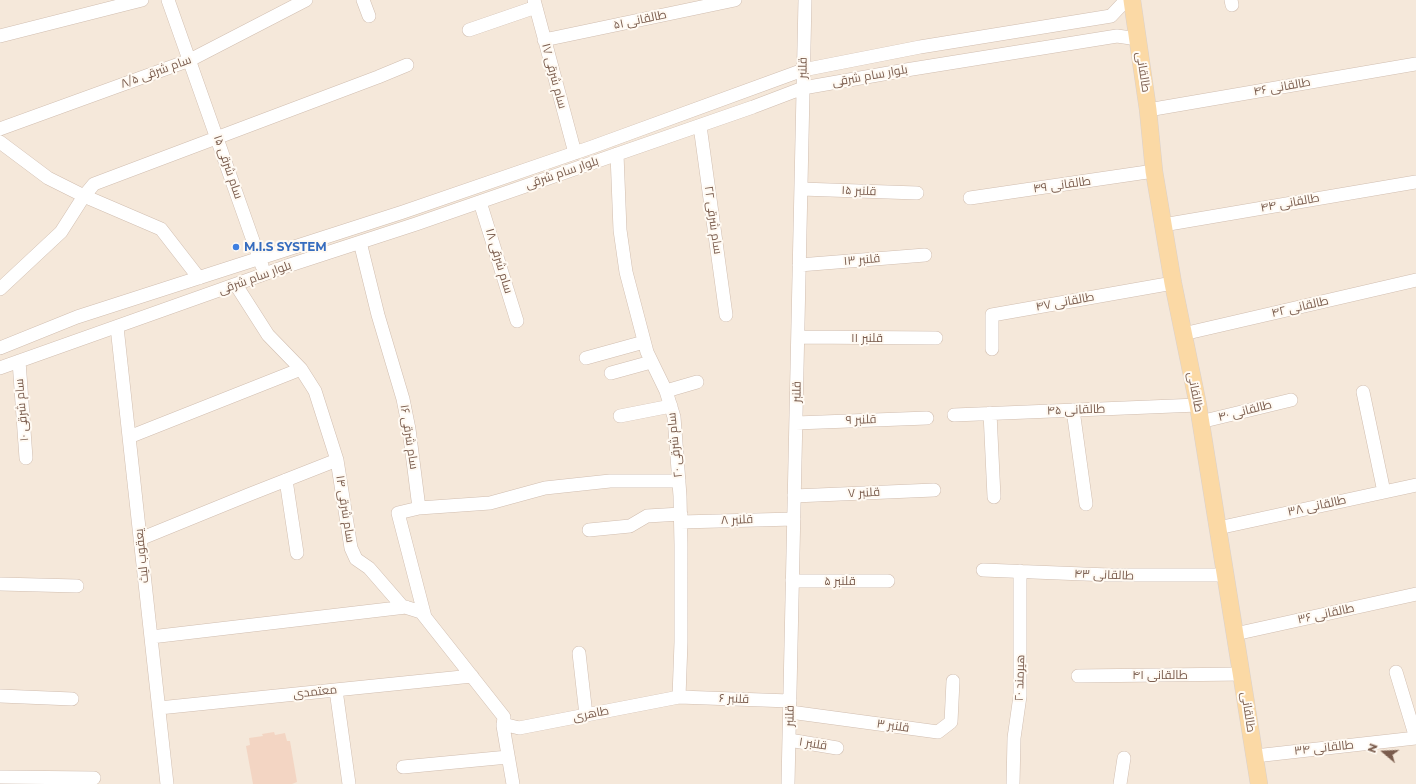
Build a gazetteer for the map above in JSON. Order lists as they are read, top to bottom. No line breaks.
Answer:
{"streets":{"main road":["طالقانی"],"street":["طالقانی ۵۱","قلنبر","سام شرقی ۸/۵","سام شرقی ۱۷","بلوار سام شرقی","طالقانی ۴۶","سام شرقی ۱۵","طالقانی ۴۹","قلنبر ۱۵","طالقانی ۴۴","سام شرقی ۲۲","قلنبر ۱۳","سام شرقی ۱۸","طالقانی ۴۷","طالقانی ۴۲","قلنبر ۱۱","سام شرقی ۱۰","طالقانی ۴۵","طالقانی ۴۰","قلنبر ۹","سام شرقی ۱۶","سام شرقی ۲۰","قلنبر ۷","طالقانی ۳۸","سام شرقی ۱۴","قلنبر ۸","یعقوب لیث","طالقانی ۴۳","قلنبر ۵","طالقانی ۳۶","طالقانی ۴۱","هیرمند ۲۰","معتمدی","قلنبر ۶","طاهری","قلنبر ۳","قلنبر ۱","طالقانی ۳۴"]},"crossings":[["طالقانی ۵۱","سام شرقی ۱۷"],["قلنبر","بلوار سام شرقی"],["قلنبر","قلنبر ۱۵"],["قلنبر","قلنبر ۱۳"],["قلنبر","قلنبر ۱۱"],["قلنبر","قلنبر ۹"],["قلنبر","قلنبر ۷"],["قلنبر","قلنبر ۸"],["قلنبر","قلنبر ۵"],["قلنبر","قلنبر ۶"],["قلنبر","قلنبر ۳"],["قلنبر","قلنبر ۱"],["سام شرقی ۸/۵","سام شرقی ۱۵"],["طالقانی","بلوار سام شرقی"],["طالقانی","طالقانی ۴۶"],["طالقانی","طالقانی ۴۹"],["طالقانی","طالقانی ۴۴"],["طالقانی","طالقانی ۴۷"],["طالقانی","طالقانی ۴۲"],["طالقانی","طالقانی ۴۵"],["طالقانی","طالقانی ۴۰"],["طالقانی","طالقانی ۳۸"],["طالقانی","طالقانی ۴۳"],["طالقانی","طالقانی ۳۶"],["طالقانی","طالقانی ۴۱"],["طالقانی","طالقانی ۳۴"],["سام شرقی ۱۷","بلوار سام شرقی"],["بلوار سام شرقی","سام شرقی ۱۵"],["بلوار سام شرقی","سام شرقی ۲۲"],["بلوار سام شرقی","سام شرقی ۱۸"],["بلوار سام شرقی","سام شرقی ۱۰"],["بلوار سام شرقی","سام شرقی ۱۶"],["بلوار سام شرقی","سام شرقی ۲۰"],["بلوار سام شرقی","سام شرقی ۱۴"],["بلوار سام شرقی","یعقوب لیث"],["سام شرقی ۲۰","قلنبر ۸"],["سام شرقی ۲۰","قلنبر ۶"],["سام شرقی ۲۰","طاهری"],["سام شرقی ۱۴","معتمدی"],["سام شرقی ۱۴","طاهری"],["یعقوب لیث","معتمدی"],["طالقانی ۴۳","هیرمند ۲۰"],["قلنبر ۶","طاهری"],["قلنبر ۶","قلنبر ۳"]],"places":["M.I.S SYSTEM"],"north":"left"}
